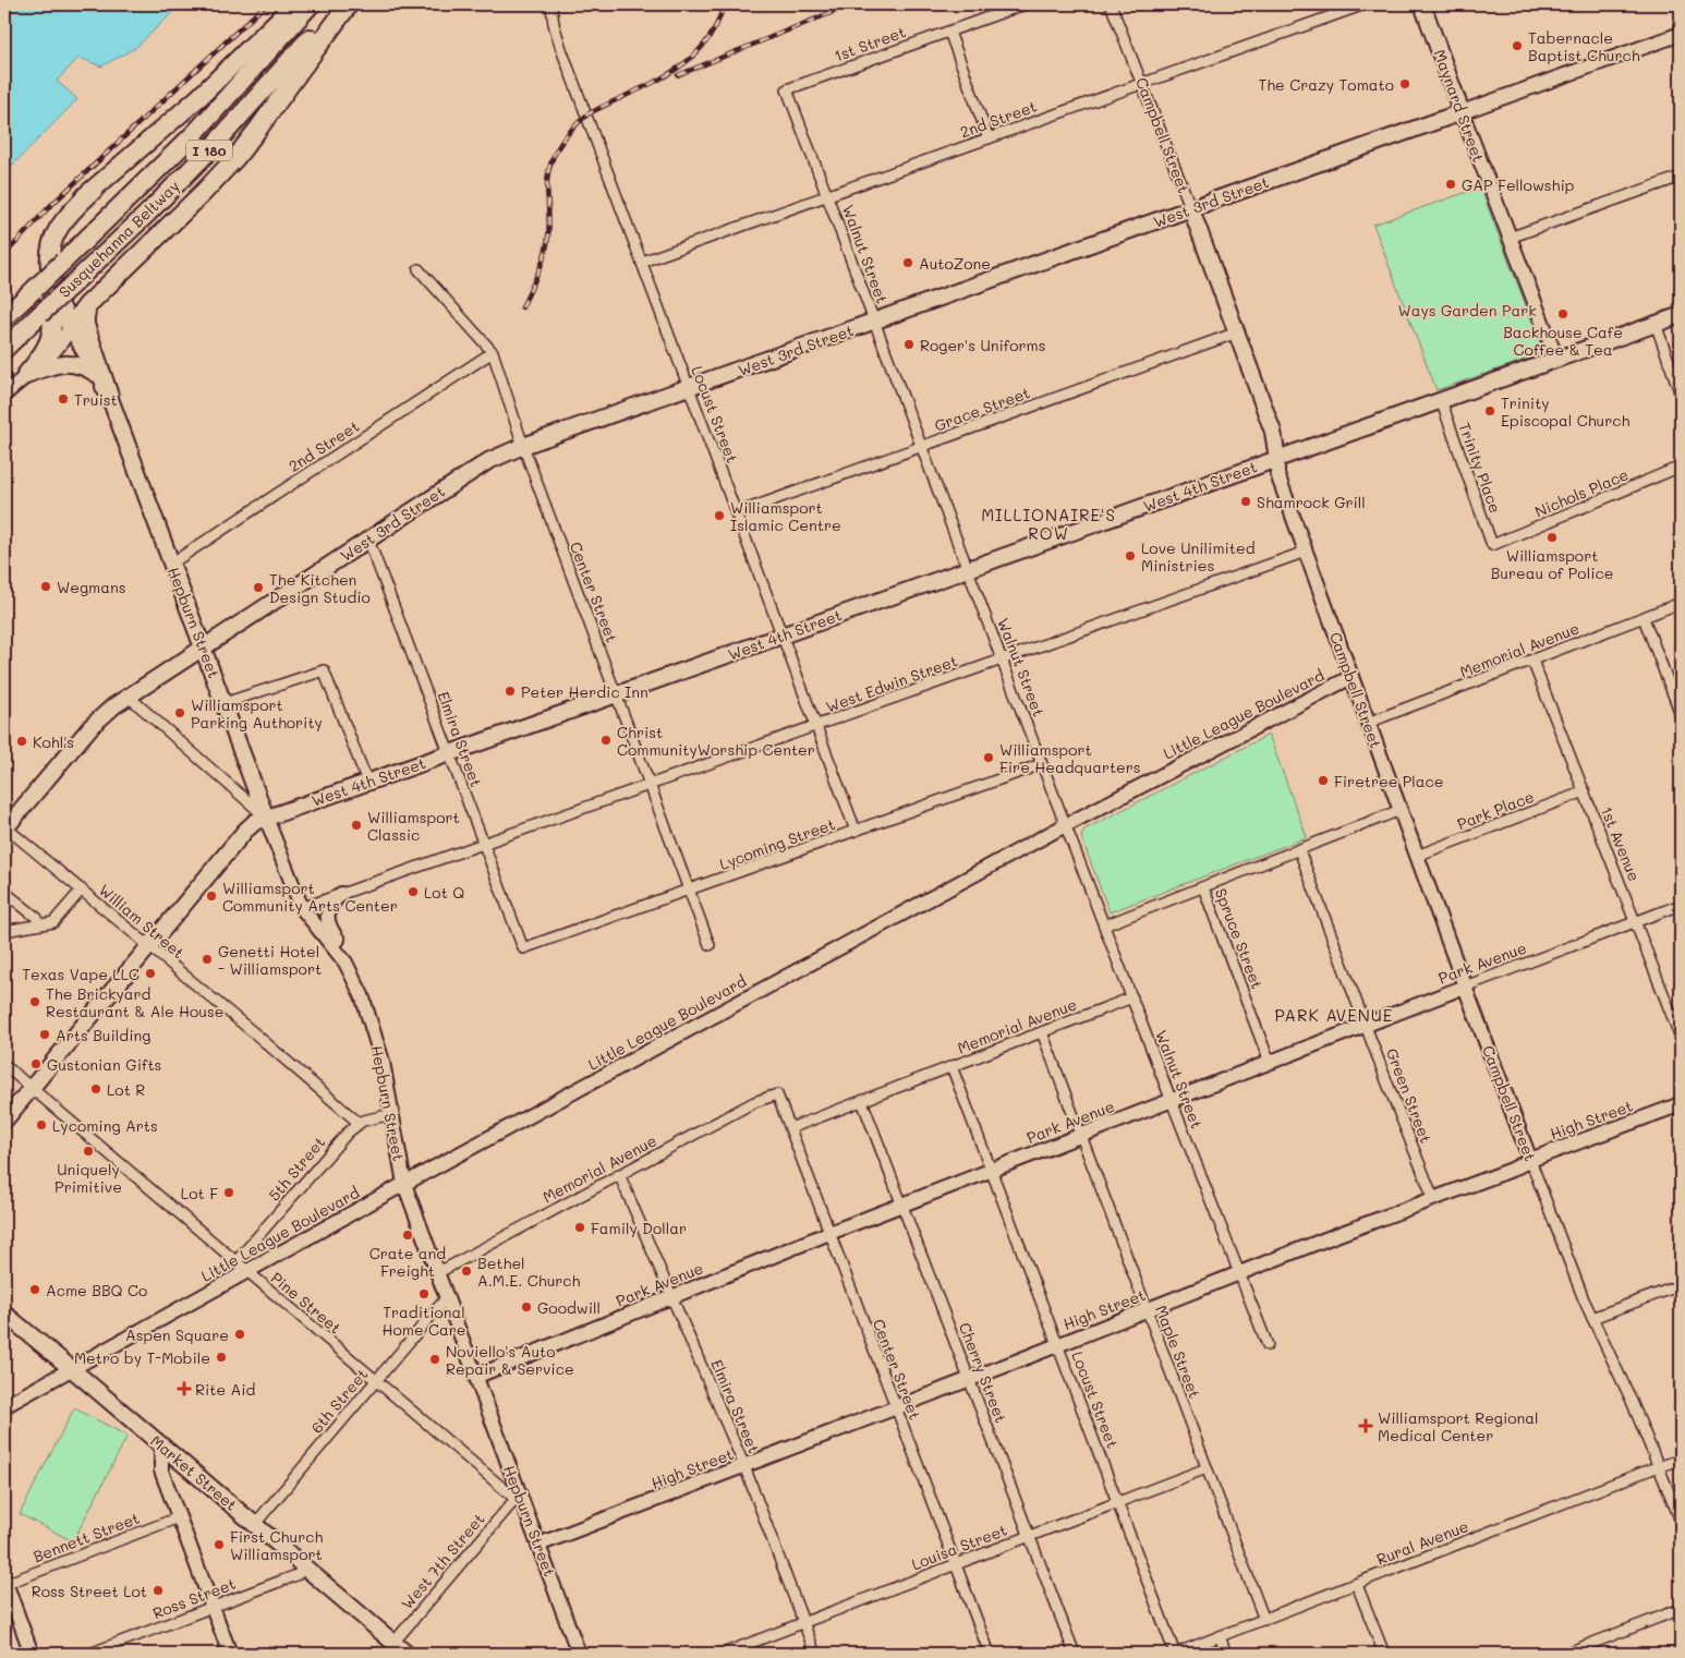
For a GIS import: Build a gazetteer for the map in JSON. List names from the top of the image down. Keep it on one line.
{"streets":{"highway":["I 180","Susquehanna Beltway"],"main road":["Maynard Street","Campbell Street","West 3rd Street","West 4th Street","Hepburn Street","Market Street"],"street":["1st Street","2nd Street","Walnut Street","Grace Street","Locust Street","Trinity Place","Nichols Place","Center Street","Memorial Avenue","West Edwin Street","Little League Boulevard","Elmira Street","Park Place","Lycoming Street","1st Avenue","William Street","Spruce Street","Park Avenue","Green Street","High Street","5th Street","Pine Street","Maple Street","Cherry Street","6th Street","Bennett Street","Rural Avenue","Louisa Street","West 7th Street","Ross Street"]},"crossings":[["1st Street","Walnut Street"],["Maynard Street","West 3rd Street"],["Maynard Street","West 4th Street"],["2nd Street","Campbell Street"],["2nd Street","Walnut Street"],["2nd Street","Locust Street"],["2nd Street","Center Street"],["2nd Street","Hepburn Street"],["Campbell Street","West 3rd Street"],["Campbell Street","Grace Street"],["Campbell Street","West 4th Street"],["Campbell Street","Memorial Avenue"],["Campbell Street","West Edwin Street"],["Campbell Street","Little League Boulevard"],["Campbell Street","Park Place"],["Campbell Street","Park Avenue"],["Campbell Street","High Street"],["Campbell Street","Rural Avenue"],["West 3rd Street","Walnut Street"],["West 3rd Street","Locust Street"],["West 3rd Street","Center Street"],["West 3rd Street","Hepburn Street"],["West 3rd Street","Elmira Street"],["West 3rd Street","William Street"],["Walnut Street","Grace Street"],["Walnut Street","West 4th Street"],["Walnut Street","Memorial Avenue"],["Walnut Street","West Edwin Street"],["Walnut Street","Little League Boulevard"],["Walnut Street","Lycoming Street"],["Walnut Street","Park Avenue"],["Walnut Street","High Street"],["Grace Street","Locust Street"],["Locust Street","West 4th Street"],["Locust Street","Memorial Avenue"],["Locust Street","West Edwin Street"],["Locust Street","Lycoming Street"],["Locust Street","Park Avenue"],["Locust Street","High Street"],["Locust Street","Rural Avenue"],["Locust Street","Louisa Street"],["Trinity Place","West 4th Street"],["Trinity Place","Nichols Place"],["West 4th Street","Center Street"],["West 4th Street","Hepburn Street"],["West 4th Street","Elmira Street"],["West 4th Street","William Street"],["West 4th Street","Pine Street"],["Center Street","Memorial Avenue"],["Center Street","West Edwin Street"],["Center Street","Lycoming Street"],["Center Street","Park Avenue"],["Center Street","High Street"],["Center Street","Louisa Street"],["Hepburn Street","Memorial Avenue"],["Hepburn Street","West Edwin Street"],["Hepburn Street","Little League Boulevard"],["Hepburn Street","Park Avenue"],["Hepburn Street","High Street"],["Hepburn Street","5th Street"],["Hepburn Street","Pine Street"],["Hepburn Street","6th Street"],["Hepburn Street","West 7th Street"],["Memorial Avenue","Elmira Street"],["Memorial Avenue","1st Avenue"],["Memorial Avenue","Maple Street"],["Memorial Avenue","Cherry Street"],["West Edwin Street","Elmira Street"],["Little League Boulevard","Pine Street"],["Little League Boulevard","Market Street"],["Elmira Street","Lycoming Street"],["Elmira Street","Park Avenue"],["Elmira Street","High Street"],["Elmira Street","Louisa Street"],["Park Place","1st Avenue"],["1st Avenue","Park Avenue"],["William Street","5th Street"],["Spruce Street","Park Avenue"],["Park Avenue","Green Street"],["Park Avenue","Maple Street"],["Park Avenue","Cherry Street"],["Green Street","High Street"],["High Street","Maple Street"],["High Street","Cherry Street"],["5th Street","Pine Street"],["Pine Street","6th Street"],["Pine Street","West 7th Street"],["Maple Street","Rural Avenue"],["Maple Street","Louisa Street"],["Cherry Street","Louisa Street"],["6th Street","Market Street"],["Market Street","West 7th Street"],["Market Street","Ross Street"]],"districts":["MILLIONAIRE'S ROW","PARK AVENUE"],"parks":["Ways Garden Park"],"places":{"other":["Tabernacle Baptist Church","The Crazy Tomato","GAP Fellowship","AutoZone","Backhouse Cafe Coffee & Tea","Roger's Uniforms","Truist","Trinity Episcopal Church","Shamrock Grill","Williamsport Islamic Centre","Williamsport Bureau of Police","Love Unilimited Ministries","Wegmans","The Kitchen Design Studio","Peter Herdic Inn","Williamsport Parking Authority","Christ CommunityWorship Center","Kohl's","Williamsport Fire Headquarters","Firetree Place","Williamsport Classic","Lot Q","Williamsport Community Arts Center","Genetti Hotel - Williamsport","Texas Vape LLC","The Brickyard Restaurant & Ale House","Arts Building","Gustonian Gifts","Lot R","Lycoming Arts","Uniquely Primitive","Lot F","Family Dollar","Crate and Freight","Bethel A.M.E. Church","Acme BBQ Co","Traditional Home Care","Goodwill","Aspen Square","Metro by T-Mobile","Noviello's Auto Repair & Service","First Church Williamsport","Ross Street Lot"],"health":["Rite Aid","Williamsport Regional Medical Center"]}}
